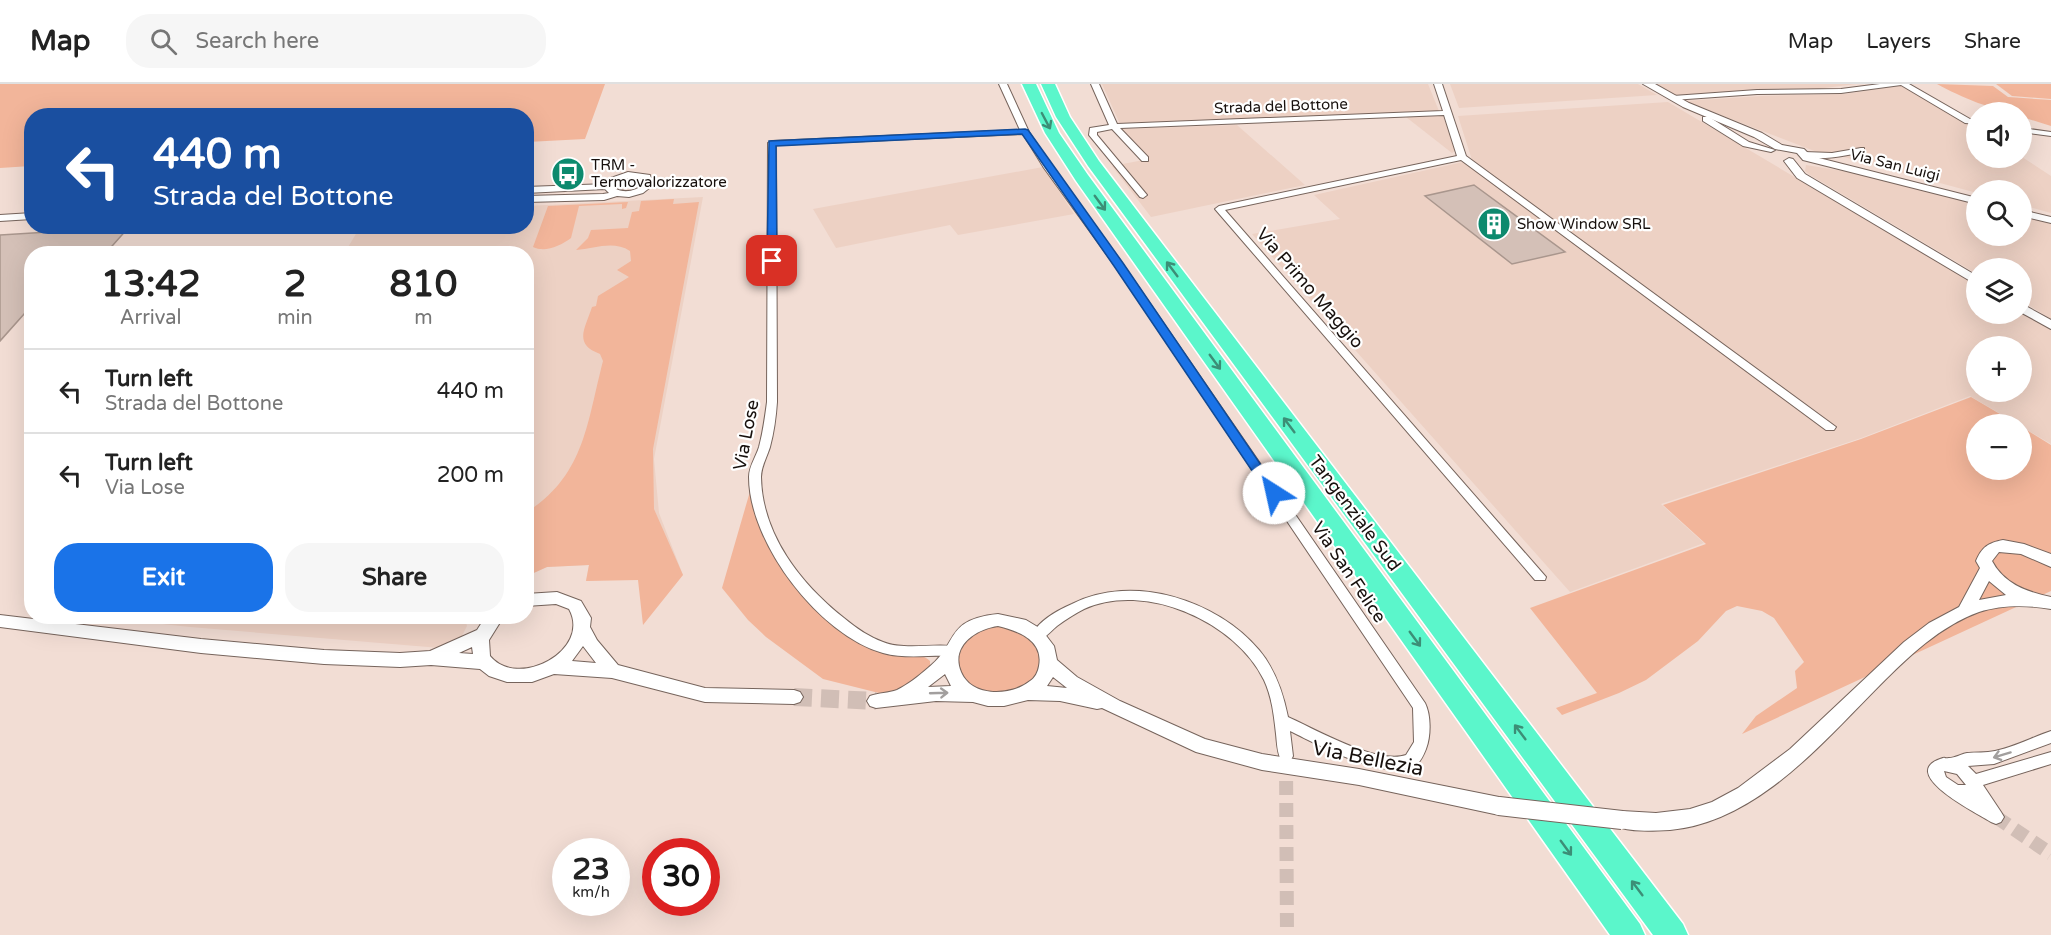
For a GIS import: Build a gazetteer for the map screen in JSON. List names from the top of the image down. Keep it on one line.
{"streets":{"highway":["Tangenziale Sud"],"street":["Strada del Bottone","Via San Luigi","Via Primo Maggio","Via Lose","Via San Felice","Via Bellezia"]},"crossings":[["Via Lose","Via San Felice"],["Via Lose","Via Bellezia"]],"places":{"bus stop":["TRM - Termovalorizzatore"],"building":["Show Window SRL"]},"page":{"header":"Map","search":"Search here","nav":["Map","Layers","Share"],"map_buttons":["+","−"],"turn":["440 m","Strada del Bottone"],"eta":["13:42","Arrival","2","min","810","m"],"list":[{"name":"Turn left","note":"Strada del Bottone","value":"440 m"},{"name":"Turn left","note":"Via Lose","value":"200 m"}],"buttons":["Exit","Share"],"speed":"23 km/h","limit":"30"}}
